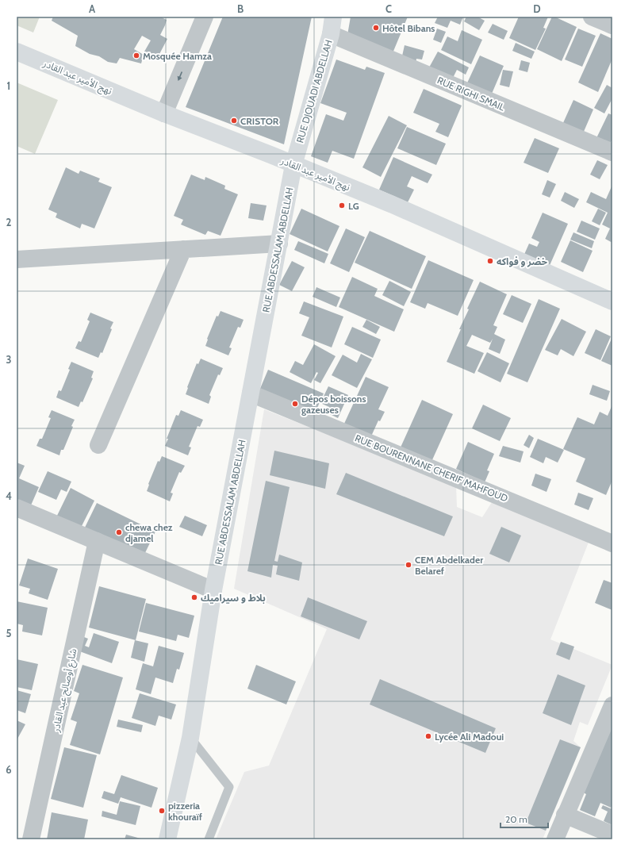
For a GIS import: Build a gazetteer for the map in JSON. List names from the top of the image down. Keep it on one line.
{"streets":{"main road":["نهج الأمير عبد القادر","RUE DJOUADI ABDELLAH","RUE ABDESSALAM ABDELLAH"],"street":["RUE RIGHI SMAIL","RUE BOURENNANE CHERIF MAHFOUD","شارع أوصالح عبد القادر"]},"crossings":[["نهج الأمير عبد القادر","RUE DJOUADI ABDELLAH"],["نهج الأمير عبد القادر","RUE ABDESSALAM ABDELLAH"],["RUE DJOUADI ABDELLAH","RUE RIGHI SMAIL"],["RUE DJOUADI ABDELLAH","RUE ABDESSALAM ABDELLAH"],["RUE ABDESSALAM ABDELLAH","RUE BOURENNANE CHERIF MAHFOUD"]],"places":["Hôtel Bibans","Mosquée Hamza","CRISTOR","LG","خضر و فواكه","Dépos boissons gazeuses","chewa chez djamel","CEM Abdelkader Belaref","بلاط و سيراميك","Lycée Ali Madoui","pizzeria khouraïf"],"scale_bar":"20 m","grid":{"columns":["A","B","C","D"],"rows":["1","2","3","4","5","6"]}}
